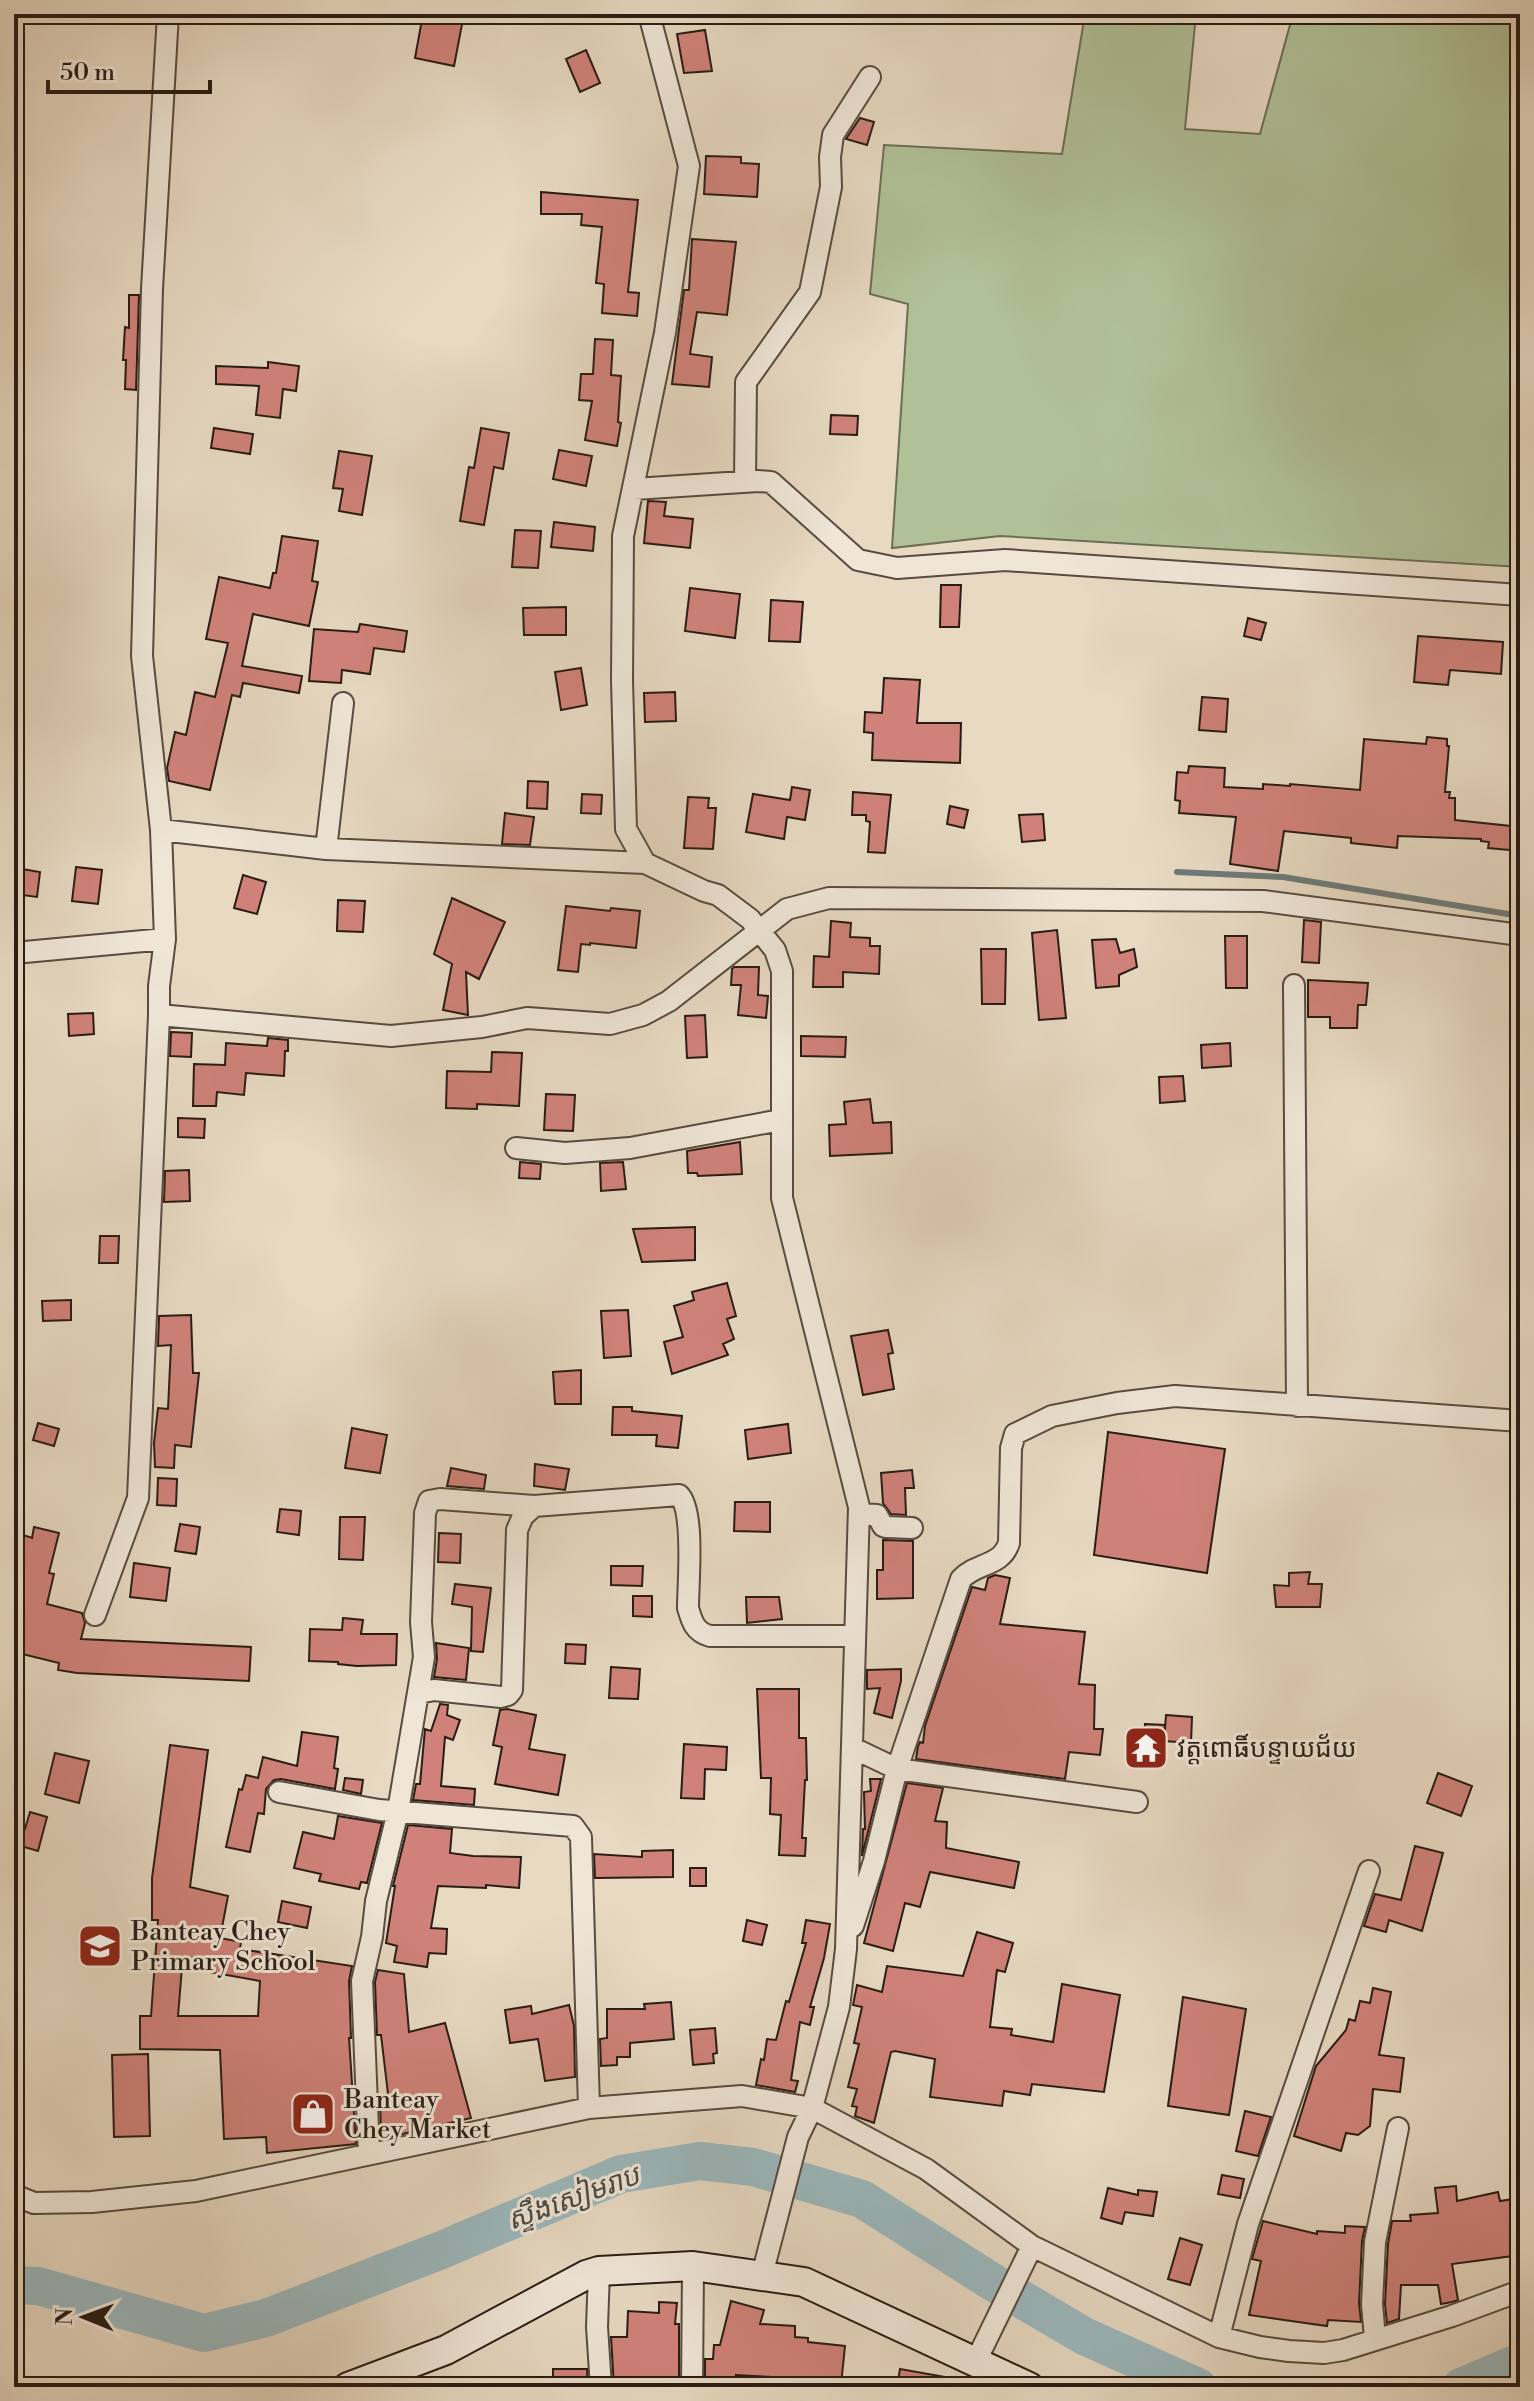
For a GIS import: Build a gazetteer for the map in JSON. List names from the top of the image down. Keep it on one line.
{"water":["ស្ទឹងសៀមរាប"],"places":{"temple":["វត្តពោធិ៍បន្ទាយជ័យ"],"school or university":["Banteay Chey Primary School"],"shop":["Banteay Chey Market"]},"scale_bar":"50 m","north":"left"}
